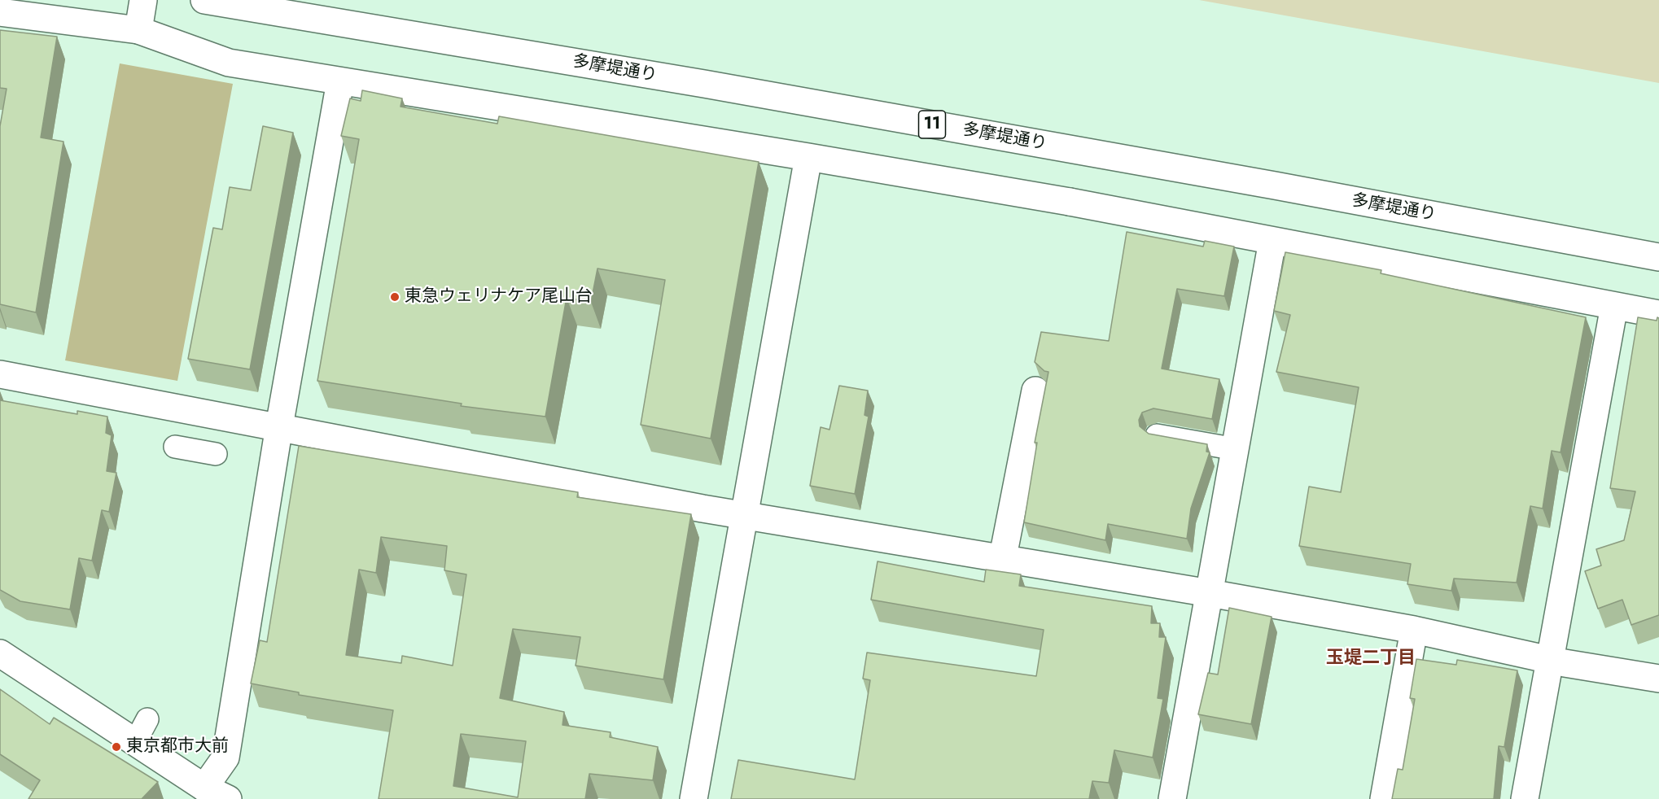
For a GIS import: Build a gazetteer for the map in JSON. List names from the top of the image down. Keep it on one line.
{"streets":{"street":["多摩堤通り","11"]},"districts":["玉堤二丁目"],"places":["東急ウェリナケア尾山台","東京都市大前"]}
